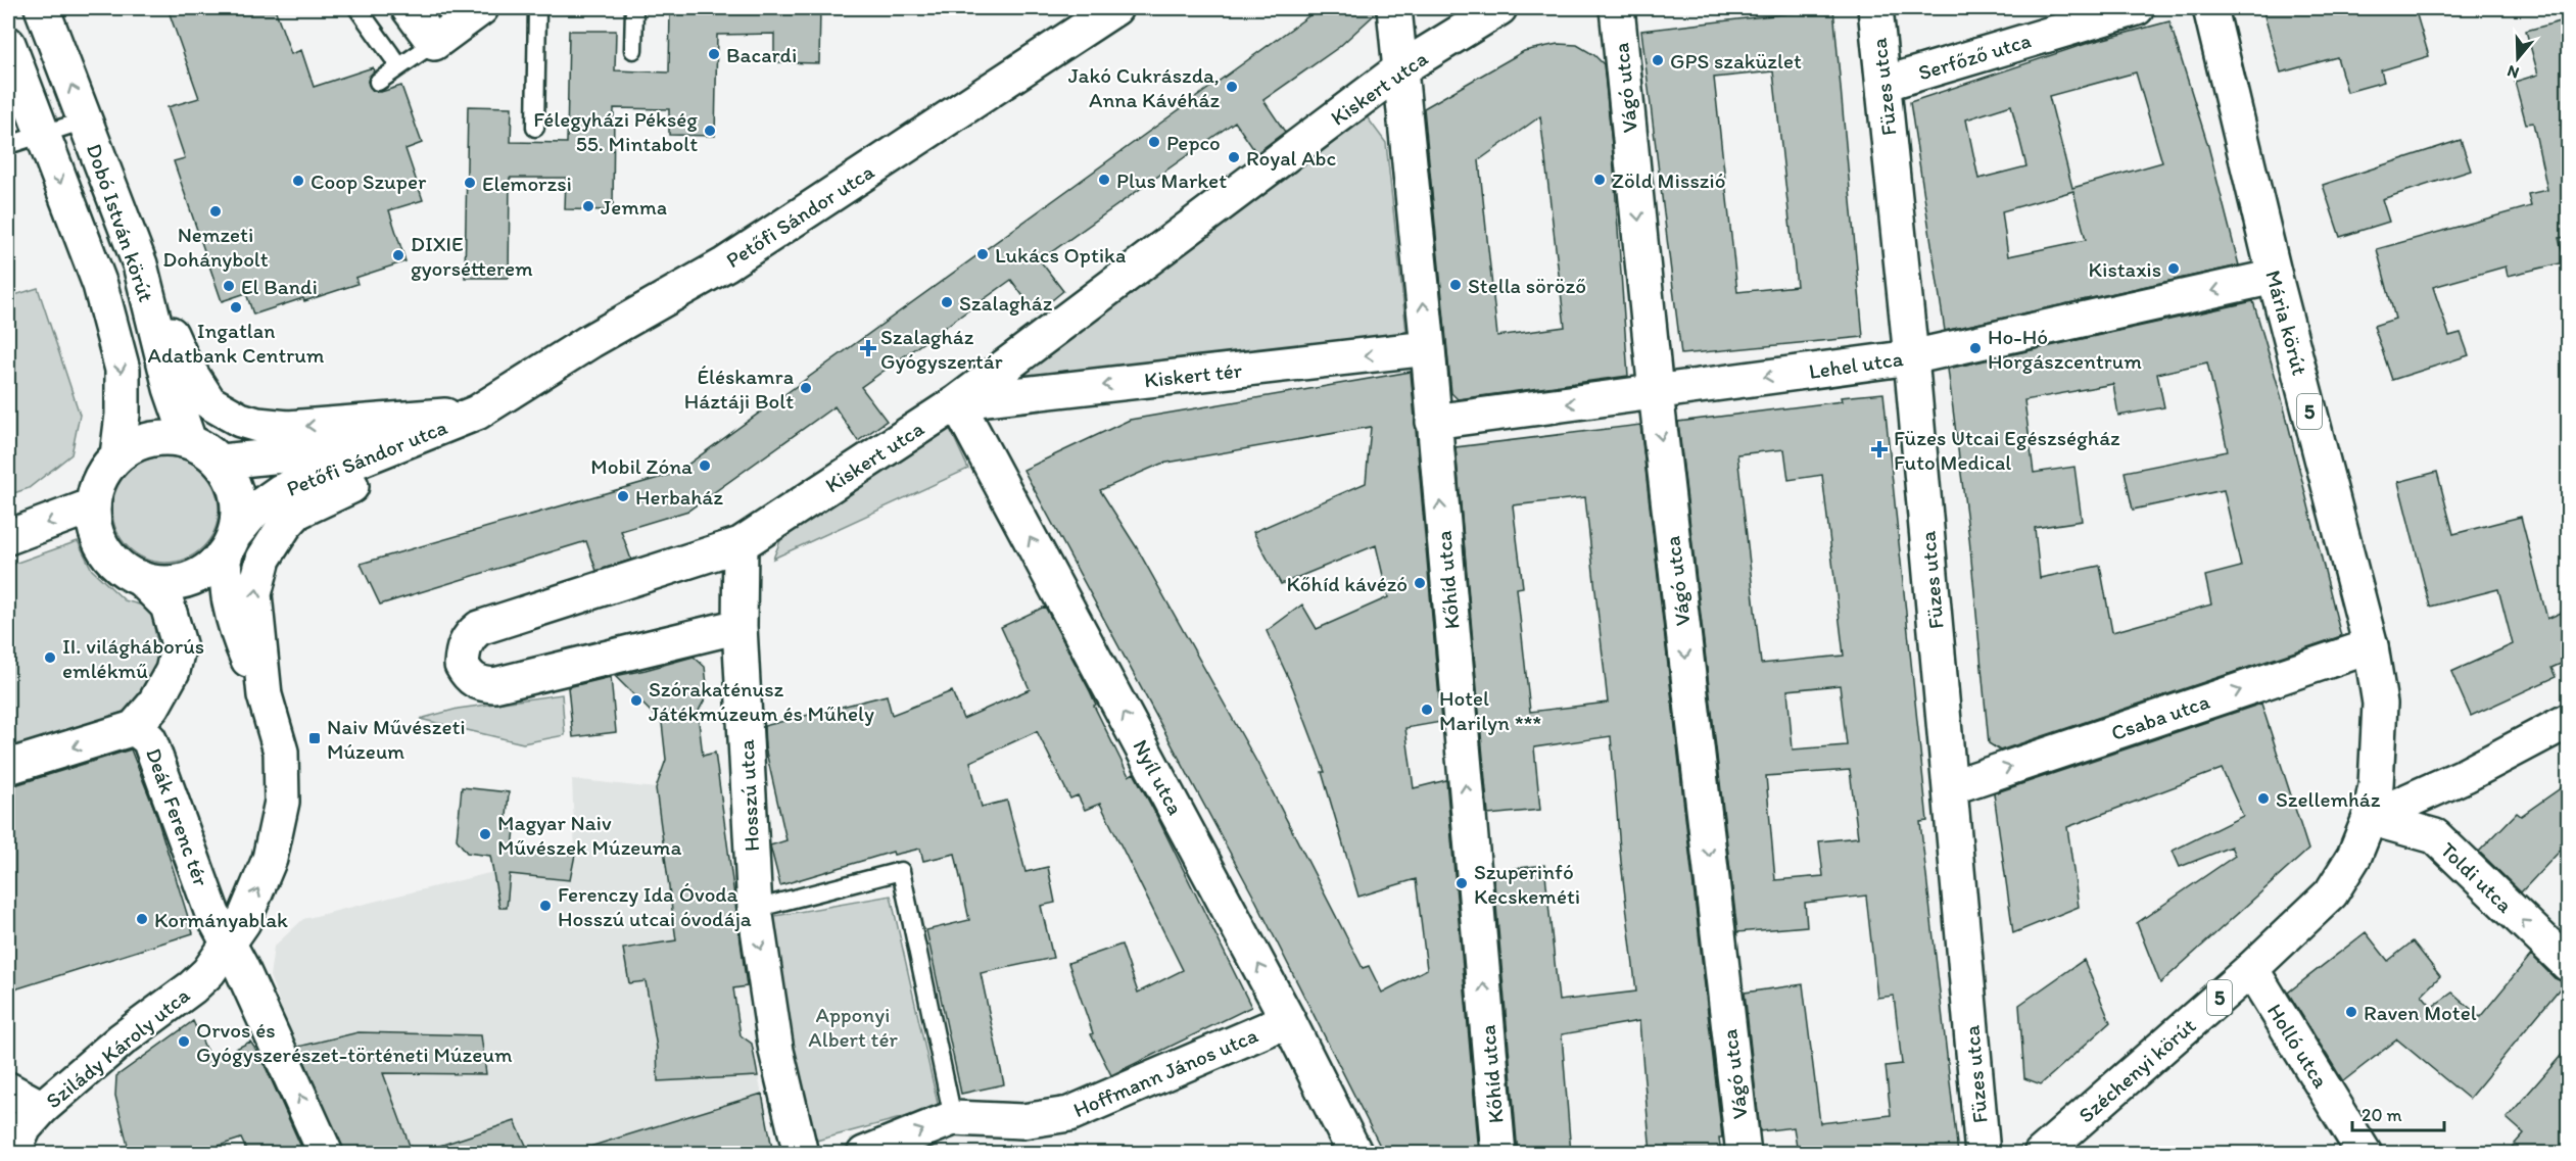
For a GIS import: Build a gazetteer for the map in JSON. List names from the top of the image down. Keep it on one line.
{"streets":{"street":["Serfőző utca","Füzes utca","Kiskert utca","Vágó utca","Petőfi Sándor utca","Dobó István körút","Mária körút","Lehel utca","Kiskert tér","5","Kőhíd utca","Csaba utca","Nyíl utca","Hosszú utca","Deák Ferenc tér","Toldi utca","Holló utca","Szilády Károly utca","Széchenyi körút","Hoffmann János utca"]},"crossings":[["Serfőző utca","Füzes utca"],["Füzes utca","Lehel utca"],["Füzes utca","Csaba utca"],["Kiskert utca","Kiskert tér"],["Kiskert utca","Kőhíd utca"],["Kiskert utca","Nyíl utca"],["Kiskert utca","Hosszú utca"],["Vágó utca","Lehel utca"],["Petőfi Sándor utca","Dobó István körút"],["Petőfi Sándor utca","Deák Ferenc tér"],["Dobó István körút","Deák Ferenc tér"],["Mária körút","Lehel utca"],["Mária körút","Csaba utca"],["Mária körút","Toldi utca"],["Mária körút","Széchenyi körút"],["Lehel utca","Kőhíd utca"],["Kiskert tér","Kőhíd utca"],["Kiskert tér","Nyíl utca"],["Nyíl utca","Hoffmann János utca"],["Deák Ferenc tér","Szilády Károly utca"],["Toldi utca","Széchenyi körút"],["Holló utca","Széchenyi körút"]],"one_way":["Vágó utca","Lehel utca","Kiskert tér","Kőhíd utca","Csaba utca","Nyíl utca","Hosszú utca","Toldi utca","Szilády Károly utca"],"parks":["Apponyi Albert tér"],"places":{"other":["Bacardi","GPS szaküzlet","Jakó Cukrászda, Anna Kávéház","Félegyházi Pékség 55. Mintabolt","Pepco","Royal Abc","Plus Market","Zöld Misszió","Coop Szuper","Elemorzsi","Jemma","Nemzeti Dohánybolt","Lukács Optika","DIXIE gyorsétterem","Kistaxis","Stella söröző","El Bandi","Szalagház","Ingatlan Adatbank Centrum","Ho-Hó Horgászcentrum","Éléskamra Háztáji Bolt","Mobil Zóna","Herbaház","Kőhíd kávézó","II. világháborús emlékmű","Szórakaténusz Játékmúzeum és Műhely","Hotel Marilyn ***","Szellemház","Magyar Naiv Művészek Múzeuma","Szuperinfó Kecskeméti","Ferenczy Ida Óvoda Hosszú utcai óvodája","Kormányablak","Raven Motel","Orvos és Gyógyszerészet-történeti Múzeum"],"health":["Szalagház Gyógyszertár","Füzes Utcai Egészségház Futo Medical"],"transit":["Naiv Művészeti Múzeum"]},"scale_bar":"20 m","north":"bottom"}
